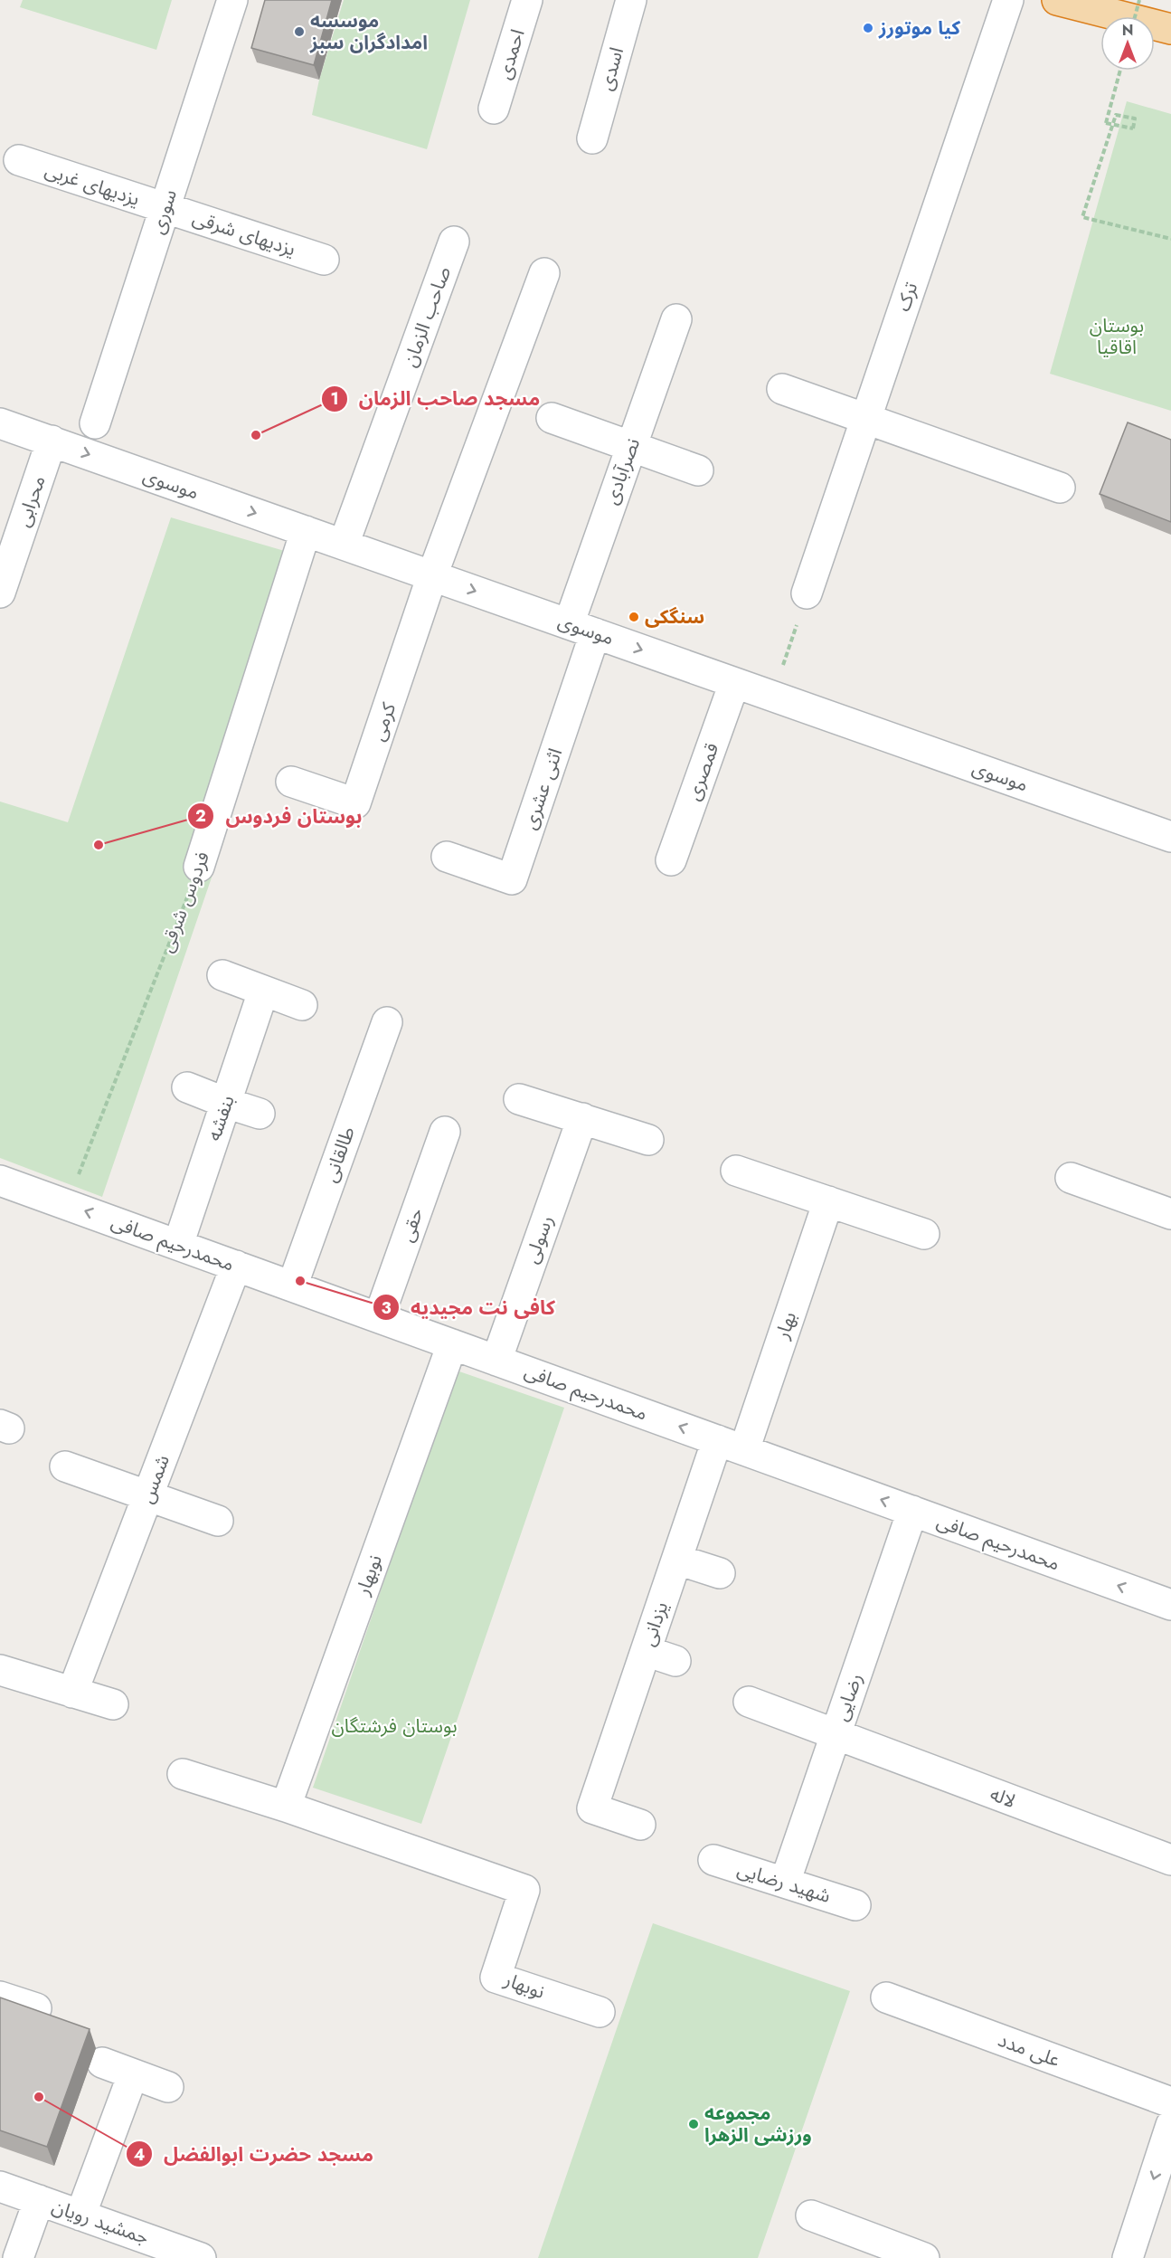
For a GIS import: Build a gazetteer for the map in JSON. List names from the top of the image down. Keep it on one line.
{"streets":{"street":["احمدی","اسدی","یزدیهای غربی","سوری","یزدیهای شرقی","ترک","صاحب الزمان","نصرآبادی","موسوی","محرابی","کرمی","قمصری","اثنی عشری","فردوس شرقی","بنفشه","طالقانی","حقی","رسولی","محمدرحیم صافی","بهار","شمس","نوبهار","یزدانی","رضایی","لاله","شهید رضایی","علی مدد","جمشید رویان"]},"crossings":[["یزدیهای غربی","سوری"],["یزدیهای غربی","یزدیهای شرقی"],["سوری","یزدیهای شرقی"],["صاحب الزمان","موسوی"],["نصرآبادی","موسوی"],["نصرآبادی","اثنی عشری"],["موسوی","محرابی"],["موسوی","کرمی"],["موسوی","قمصری"],["موسوی","اثنی عشری"],["موسوی","فردوس شرقی"],["فردوس شرقی","محمدرحیم صافی"],["بنفشه","محمدرحیم صافی"],["طالقانی","محمدرحیم صافی"],["حقی","محمدرحیم صافی"],["رسولی","محمدرحیم صافی"],["محمدرحیم صافی","بهار"],["محمدرحیم صافی","شمس"],["محمدرحیم صافی","نوبهار"],["محمدرحیم صافی","یزدانی"],["محمدرحیم صافی","رضایی"],["بهار","یزدانی"],["رضایی","لاله"],["رضایی","شهید رضایی"]],"one_way":["موسوی"],"parks":["بوستان اقاقیا","بوستان فرشتگان"],"places":["کیا موتورز","موسسه امدادگران سبز","مسجد صاحب الزمان","سنگکی","بوستان فردوس","کافی نت مجیدیه","مسجد حضرت ابوالفضل","مجموعه ورزشی الزهرا"],"north":"top"}
